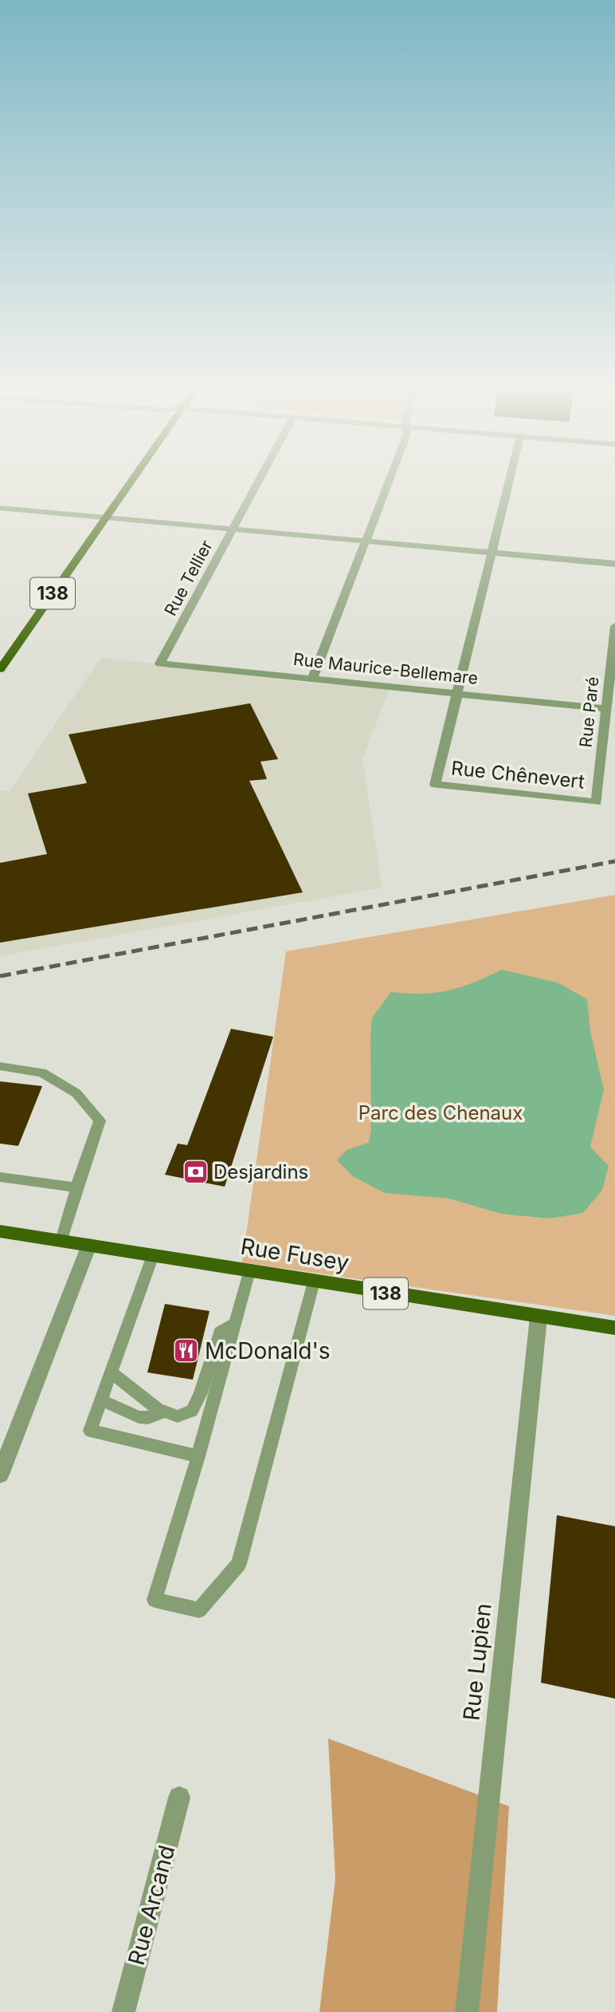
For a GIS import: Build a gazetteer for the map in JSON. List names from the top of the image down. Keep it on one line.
{"streets":{"main road":["138","Rue Fusey"],"street":["Rue Tellier","Rue Maurice-Bellemare","Rue Paré","Rue Chênevert","Rue Lupien","Rue Arcand"]},"crossings":[["Rue Tellier","Rue Maurice-Bellemare"],["Rue Maurice-Bellemare","Rue Paré"],["Rue Maurice-Bellemare","Rue Chênevert"],["Rue Paré","Rue Chênevert"],["Rue Fusey","Rue Lupien"]],"parks":["Parc des Chenaux"],"places":{"bank":["Desjardins"],"restaurant":["McDonald's"]}}
